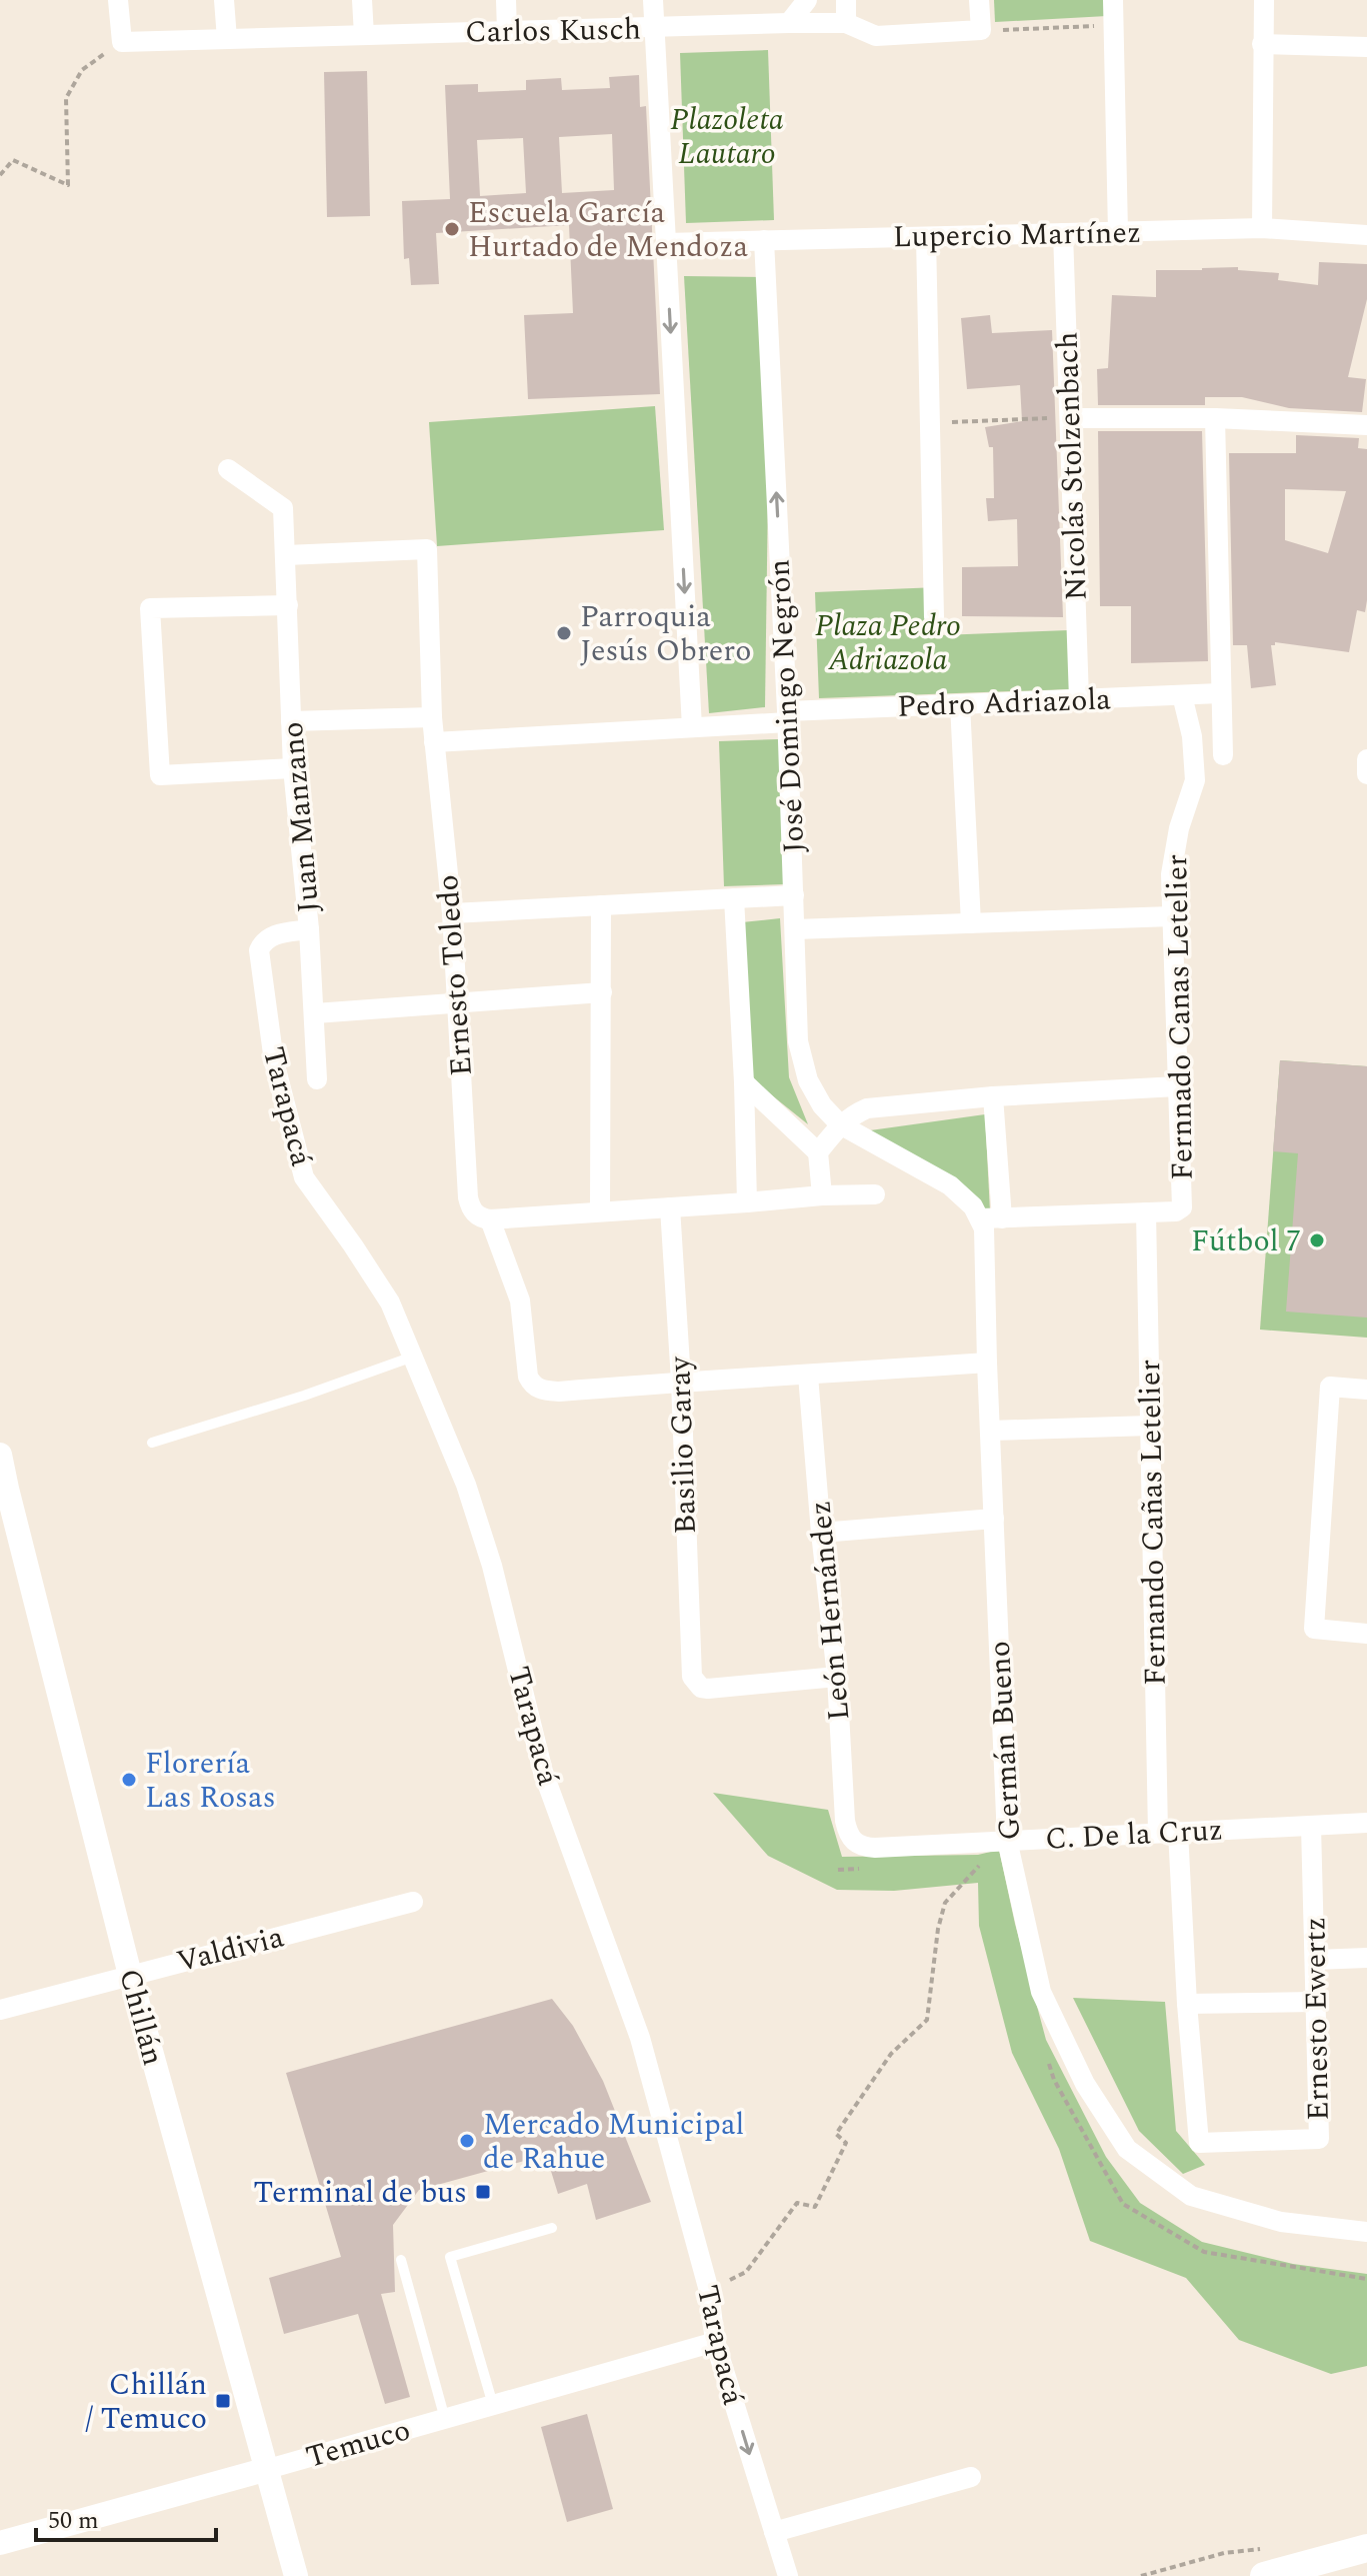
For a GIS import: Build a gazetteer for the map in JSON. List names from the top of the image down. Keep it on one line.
{"streets":{"street":["Carlos Kusch","Lupercio Martínez","Nicolás Stolzenbach","Pedro Adriazola","José Domingo Negrón","Juan Manzano","Ernesto Toledo","Fernnado Canas Letelier","Tarapacá","Basilio Garay","Fernando Cañas Letelier","León Hernández","Germán Bueno","C. De la Cruz","Valdivia","Chillán","Ernesto Ewertz","Temuco"]},"crossings":[["Lupercio Martínez","Nicolás Stolzenbach"],["Lupercio Martínez","José Domingo Negrón"],["Nicolás Stolzenbach","Pedro Adriazola"],["Pedro Adriazola","José Domingo Negrón"],["Pedro Adriazola","Ernesto Toledo"],["Pedro Adriazola","Fernnado Canas Letelier"],["Juan Manzano","Ernesto Toledo"],["Juan Manzano","Tarapacá"],["Ernesto Toledo","Basilio Garay"],["Fernnado Canas Letelier","Fernando Cañas Letelier"],["Tarapacá","Temuco"],["Basilio Garay","León Hernández"],["Fernando Cañas Letelier","C. De la Cruz"],["Fernando Cañas Letelier","Ernesto Ewertz"],["León Hernández","C. De la Cruz"],["Germán Bueno","C. De la Cruz"],["C. De la Cruz","Ernesto Ewertz"],["Valdivia","Chillán"],["Chillán","Temuco"]],"parks":["Plazoleta Lautaro","Plaza Pedro Adriazola"],"places":{"other":["Escuela García Hurtado de Mendoza","Parroquia Jesús Obrero","Fútbol 7","Florería Las Rosas","Mercado Municipal de Rahue"],"transit":["Terminal de bus","Chillán / Temuco"]},"scale_bar":"50 m"}
